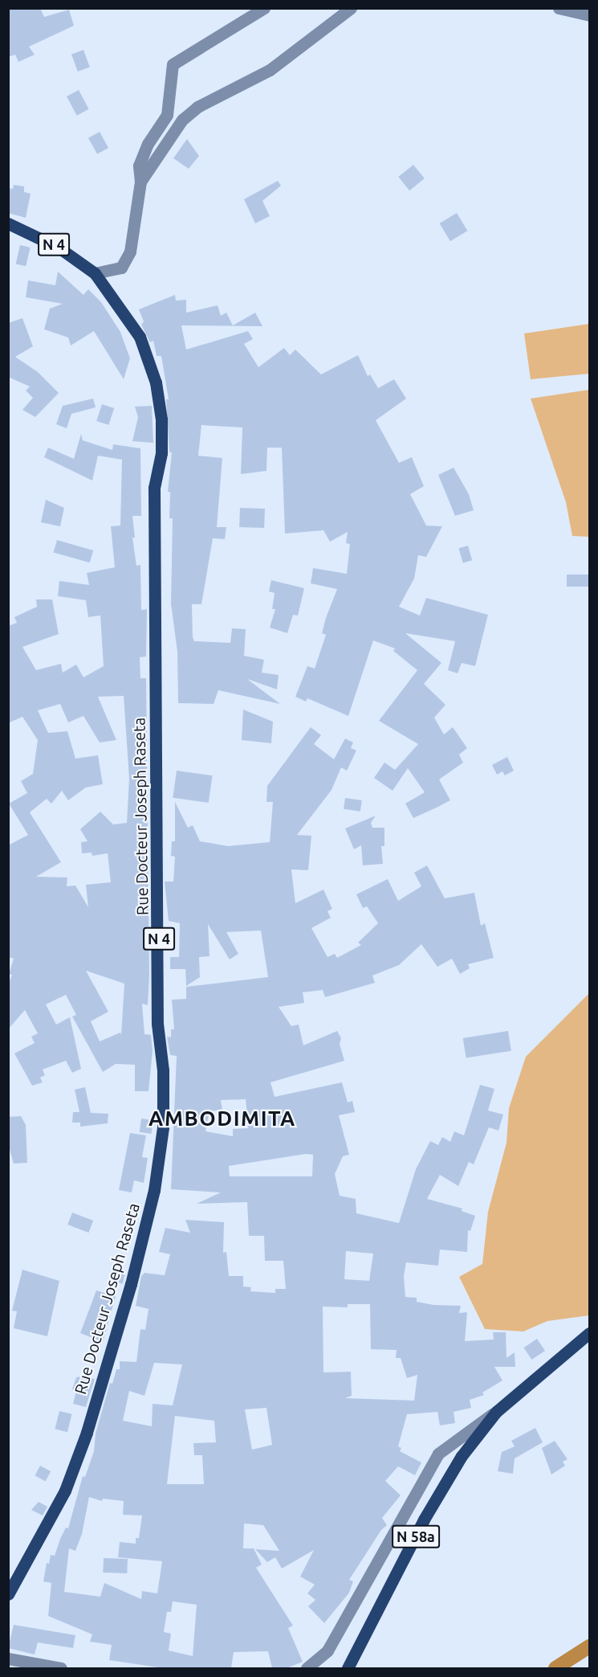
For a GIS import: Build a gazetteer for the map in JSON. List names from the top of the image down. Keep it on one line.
{"streets":{"main road":["N 4","Rue Docteur Joseph Raseta","N 58a"]},"districts":["AMBODIMITA"]}
